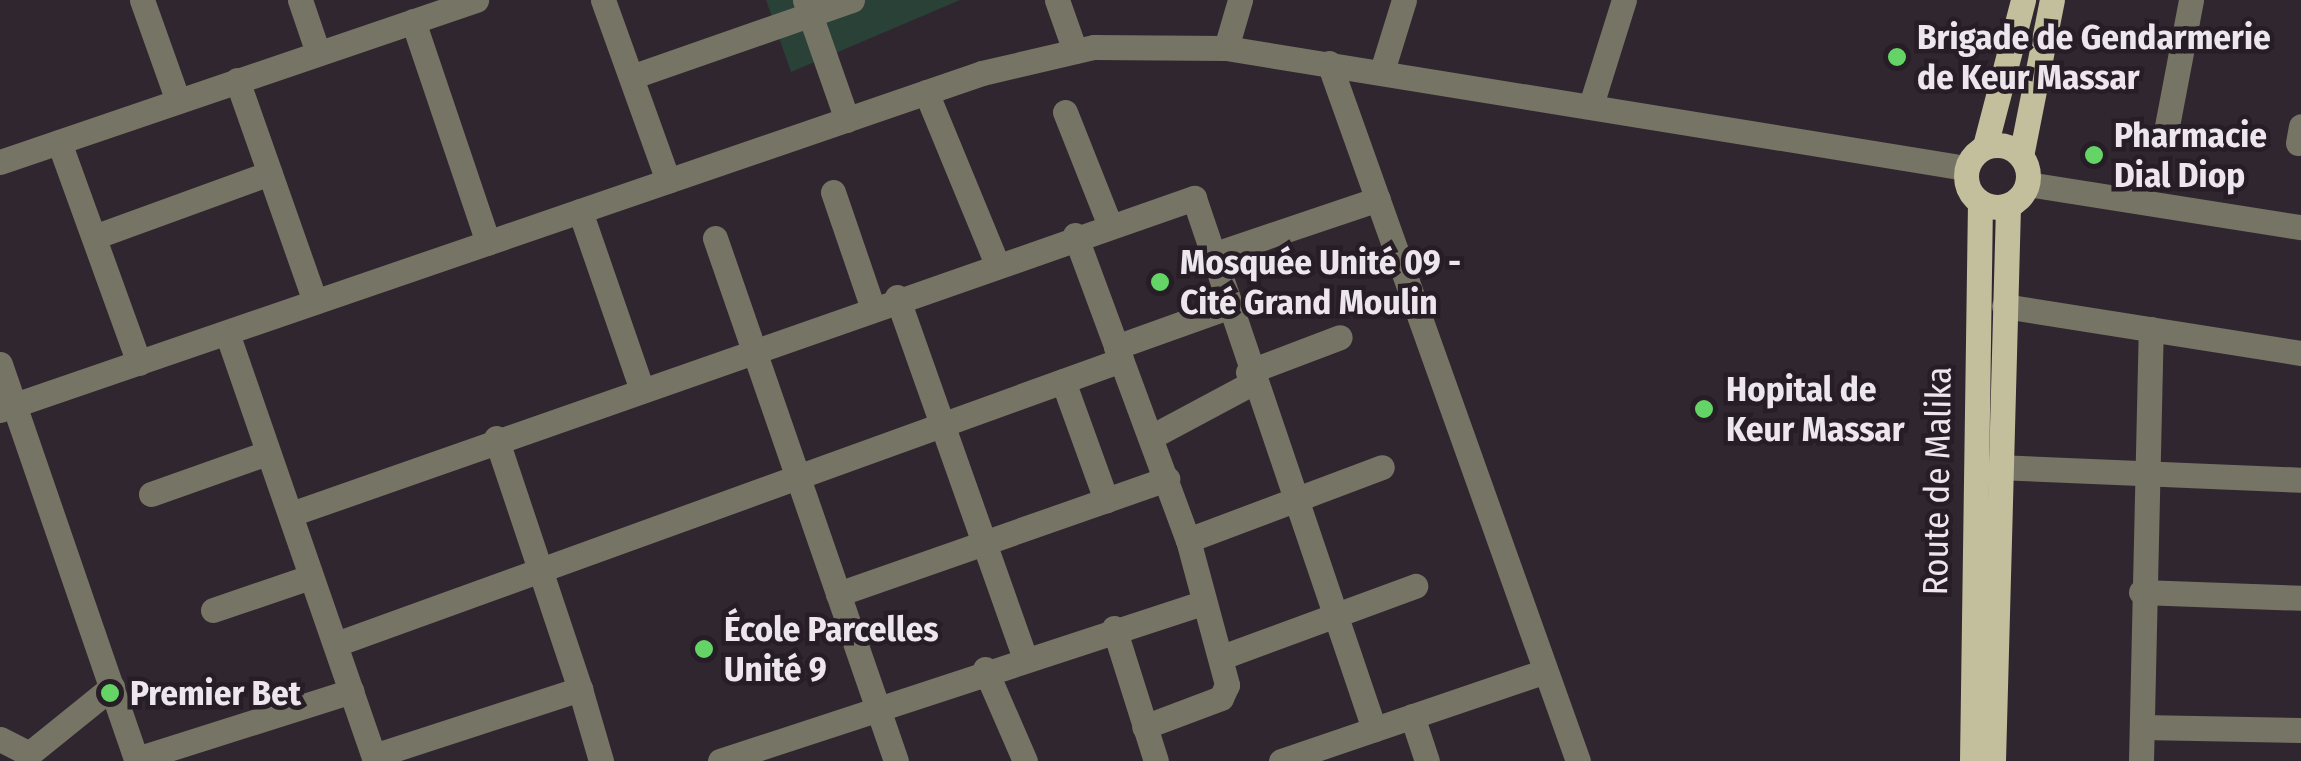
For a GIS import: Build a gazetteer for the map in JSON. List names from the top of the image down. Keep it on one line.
{"streets":{"main road":["Route de Malika"]},"places":["Brigade de Gendarmerie de Keur Massar","Pharmacie Dial Diop","Mosquée Unité 09 - Cité Grand Moulin","Hopital de Keur Massar","École Parcelles Unité 9","Premier Bet"]}
